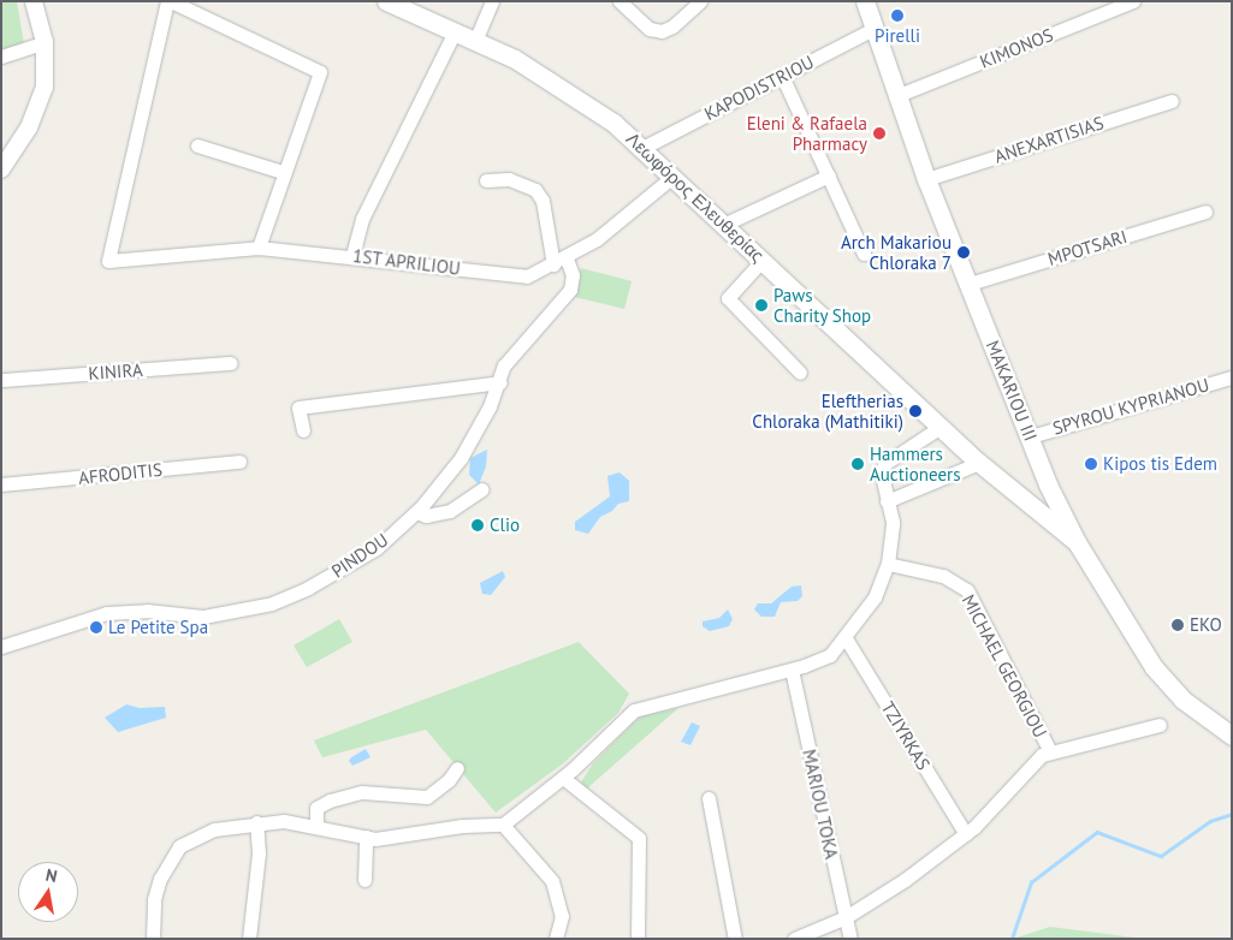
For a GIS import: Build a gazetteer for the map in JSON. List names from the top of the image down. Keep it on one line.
{"streets":{"main road":["Λεωφόρος Ελευθερίας","MAKARIOU III"],"street":["KIMONOS","KAPODISTRIOU","ANEXARTISIAS","MPOTSARI","1ST APRILIOU","KINIRA","SPYROU KYPRIANOU","AFRODITIS","PINDOU","MICHAEL GEORGIOU","TZIYRKAS","MARIOU TOKA"]},"crossings":[["KIMONOS","MAKARIOU III"],["KAPODISTRIOU","Λεωφόρος Ελευθερίας"],["KAPODISTRIOU","MAKARIOU III"],["ANEXARTISIAS","MAKARIOU III"],["Λεωφόρος Ελευθερίας","1ST APRILIOU"],["Λεωφόρος Ελευθερίας","MAKARIOU III"],["MPOTSARI","MAKARIOU III"],["1ST APRILIOU","PINDOU"],["MAKARIOU III","SPYROU KYPRIANOU"]],"places":["Pirelli","Eleni & Rafaela Pharmacy","Arch Makariou Chloraka 7","Paws Charity Shop","Eleftherias Chloraka (Mathitiki)","Hammers Auctioneers","Kipos tis Edem","Clio","EKO","Le Petite Spa"],"north":"top"}
